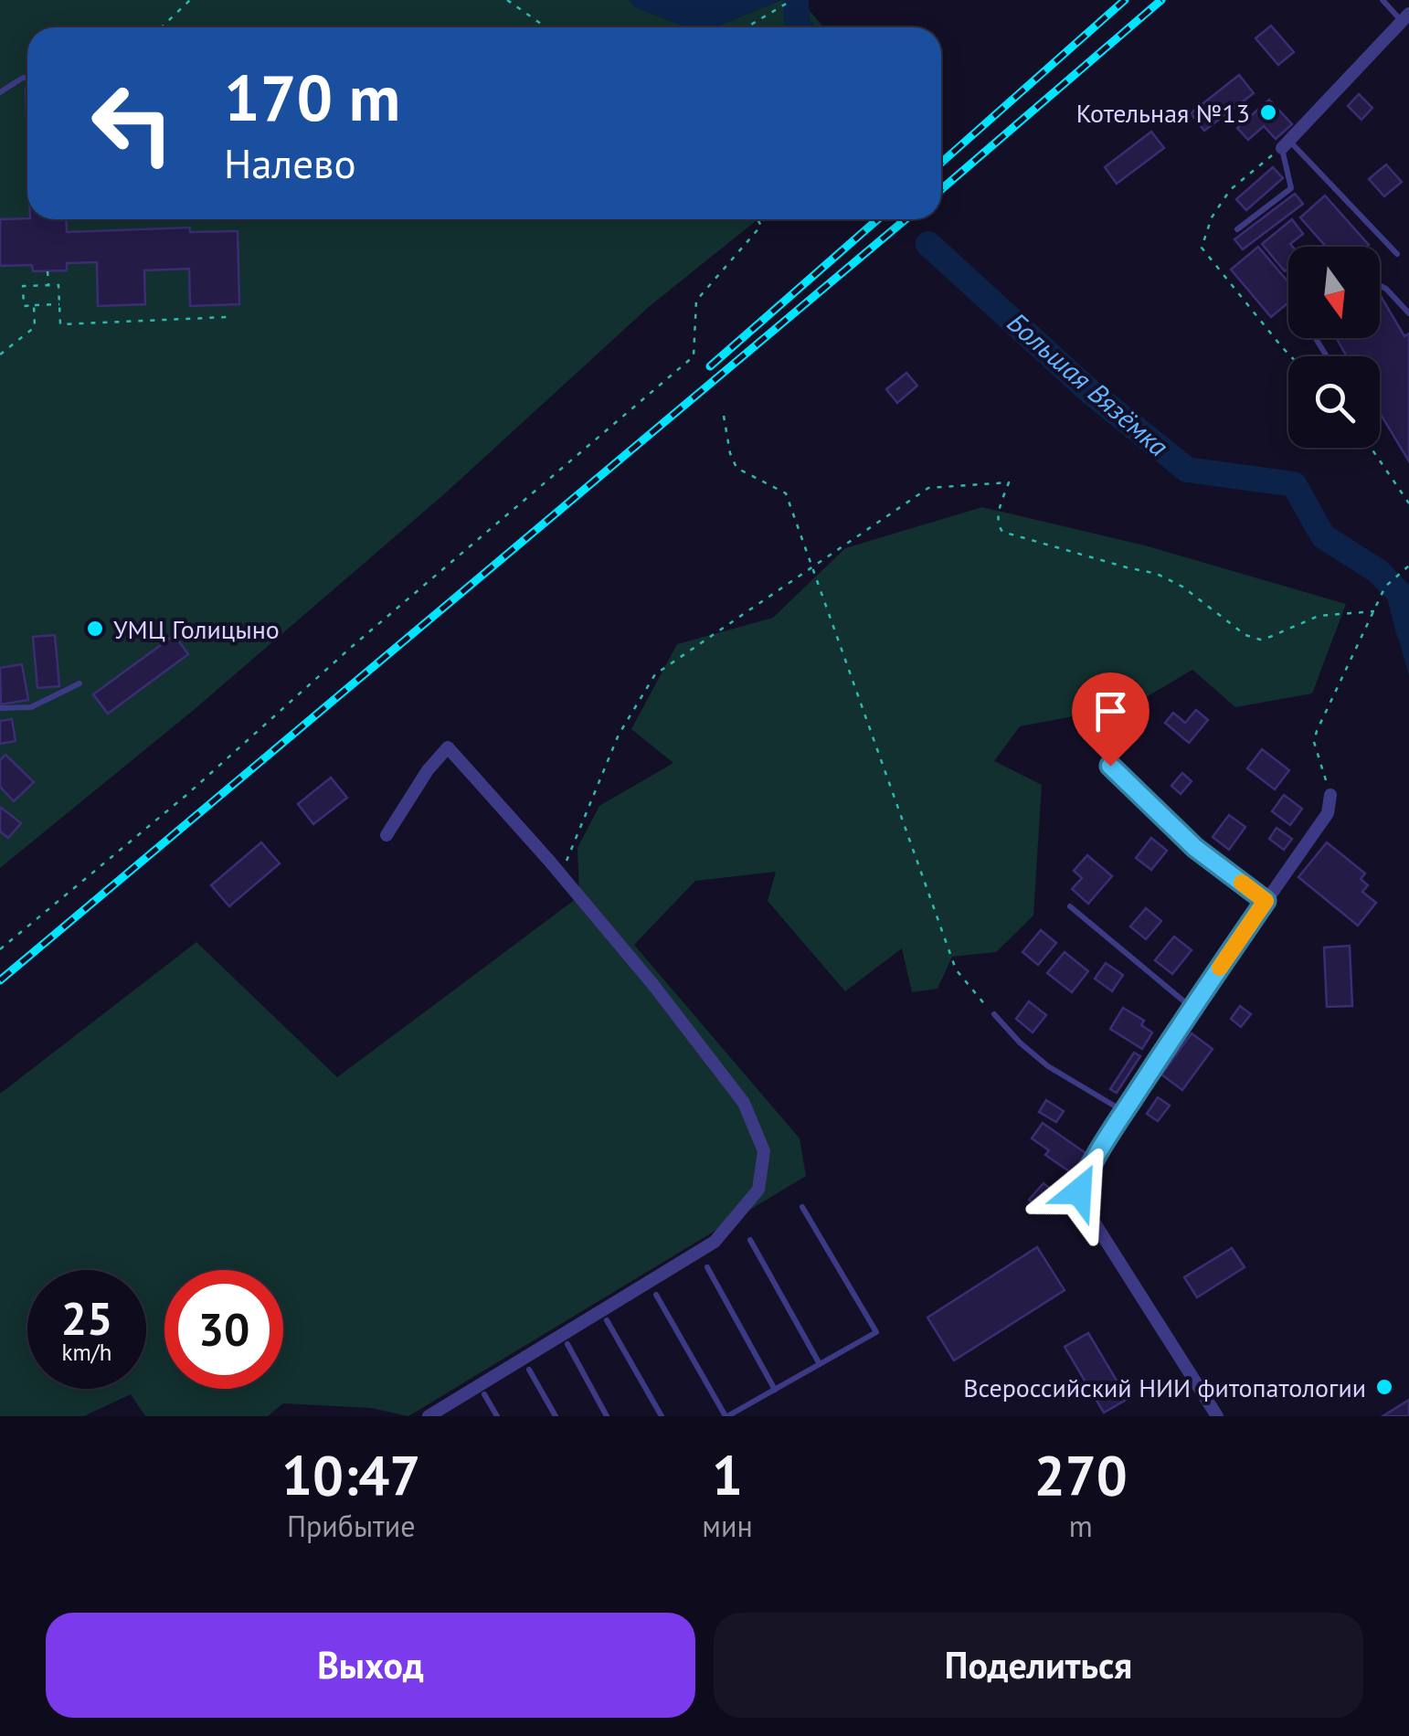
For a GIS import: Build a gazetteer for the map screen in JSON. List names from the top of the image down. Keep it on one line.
{"water":["Большая Вязёмка"],"places":["Котельная №13","УМЦ Голицыно","Всероссийский НИИ фитопатологии"],"north":"bottom","page":{"turn":["170 m","Налево"],"speed":"25 km/h","limit":"30","eta":["10:47","Прибытие","1","мин","270","m"],"buttons":["Выход","Поделиться"]}}
